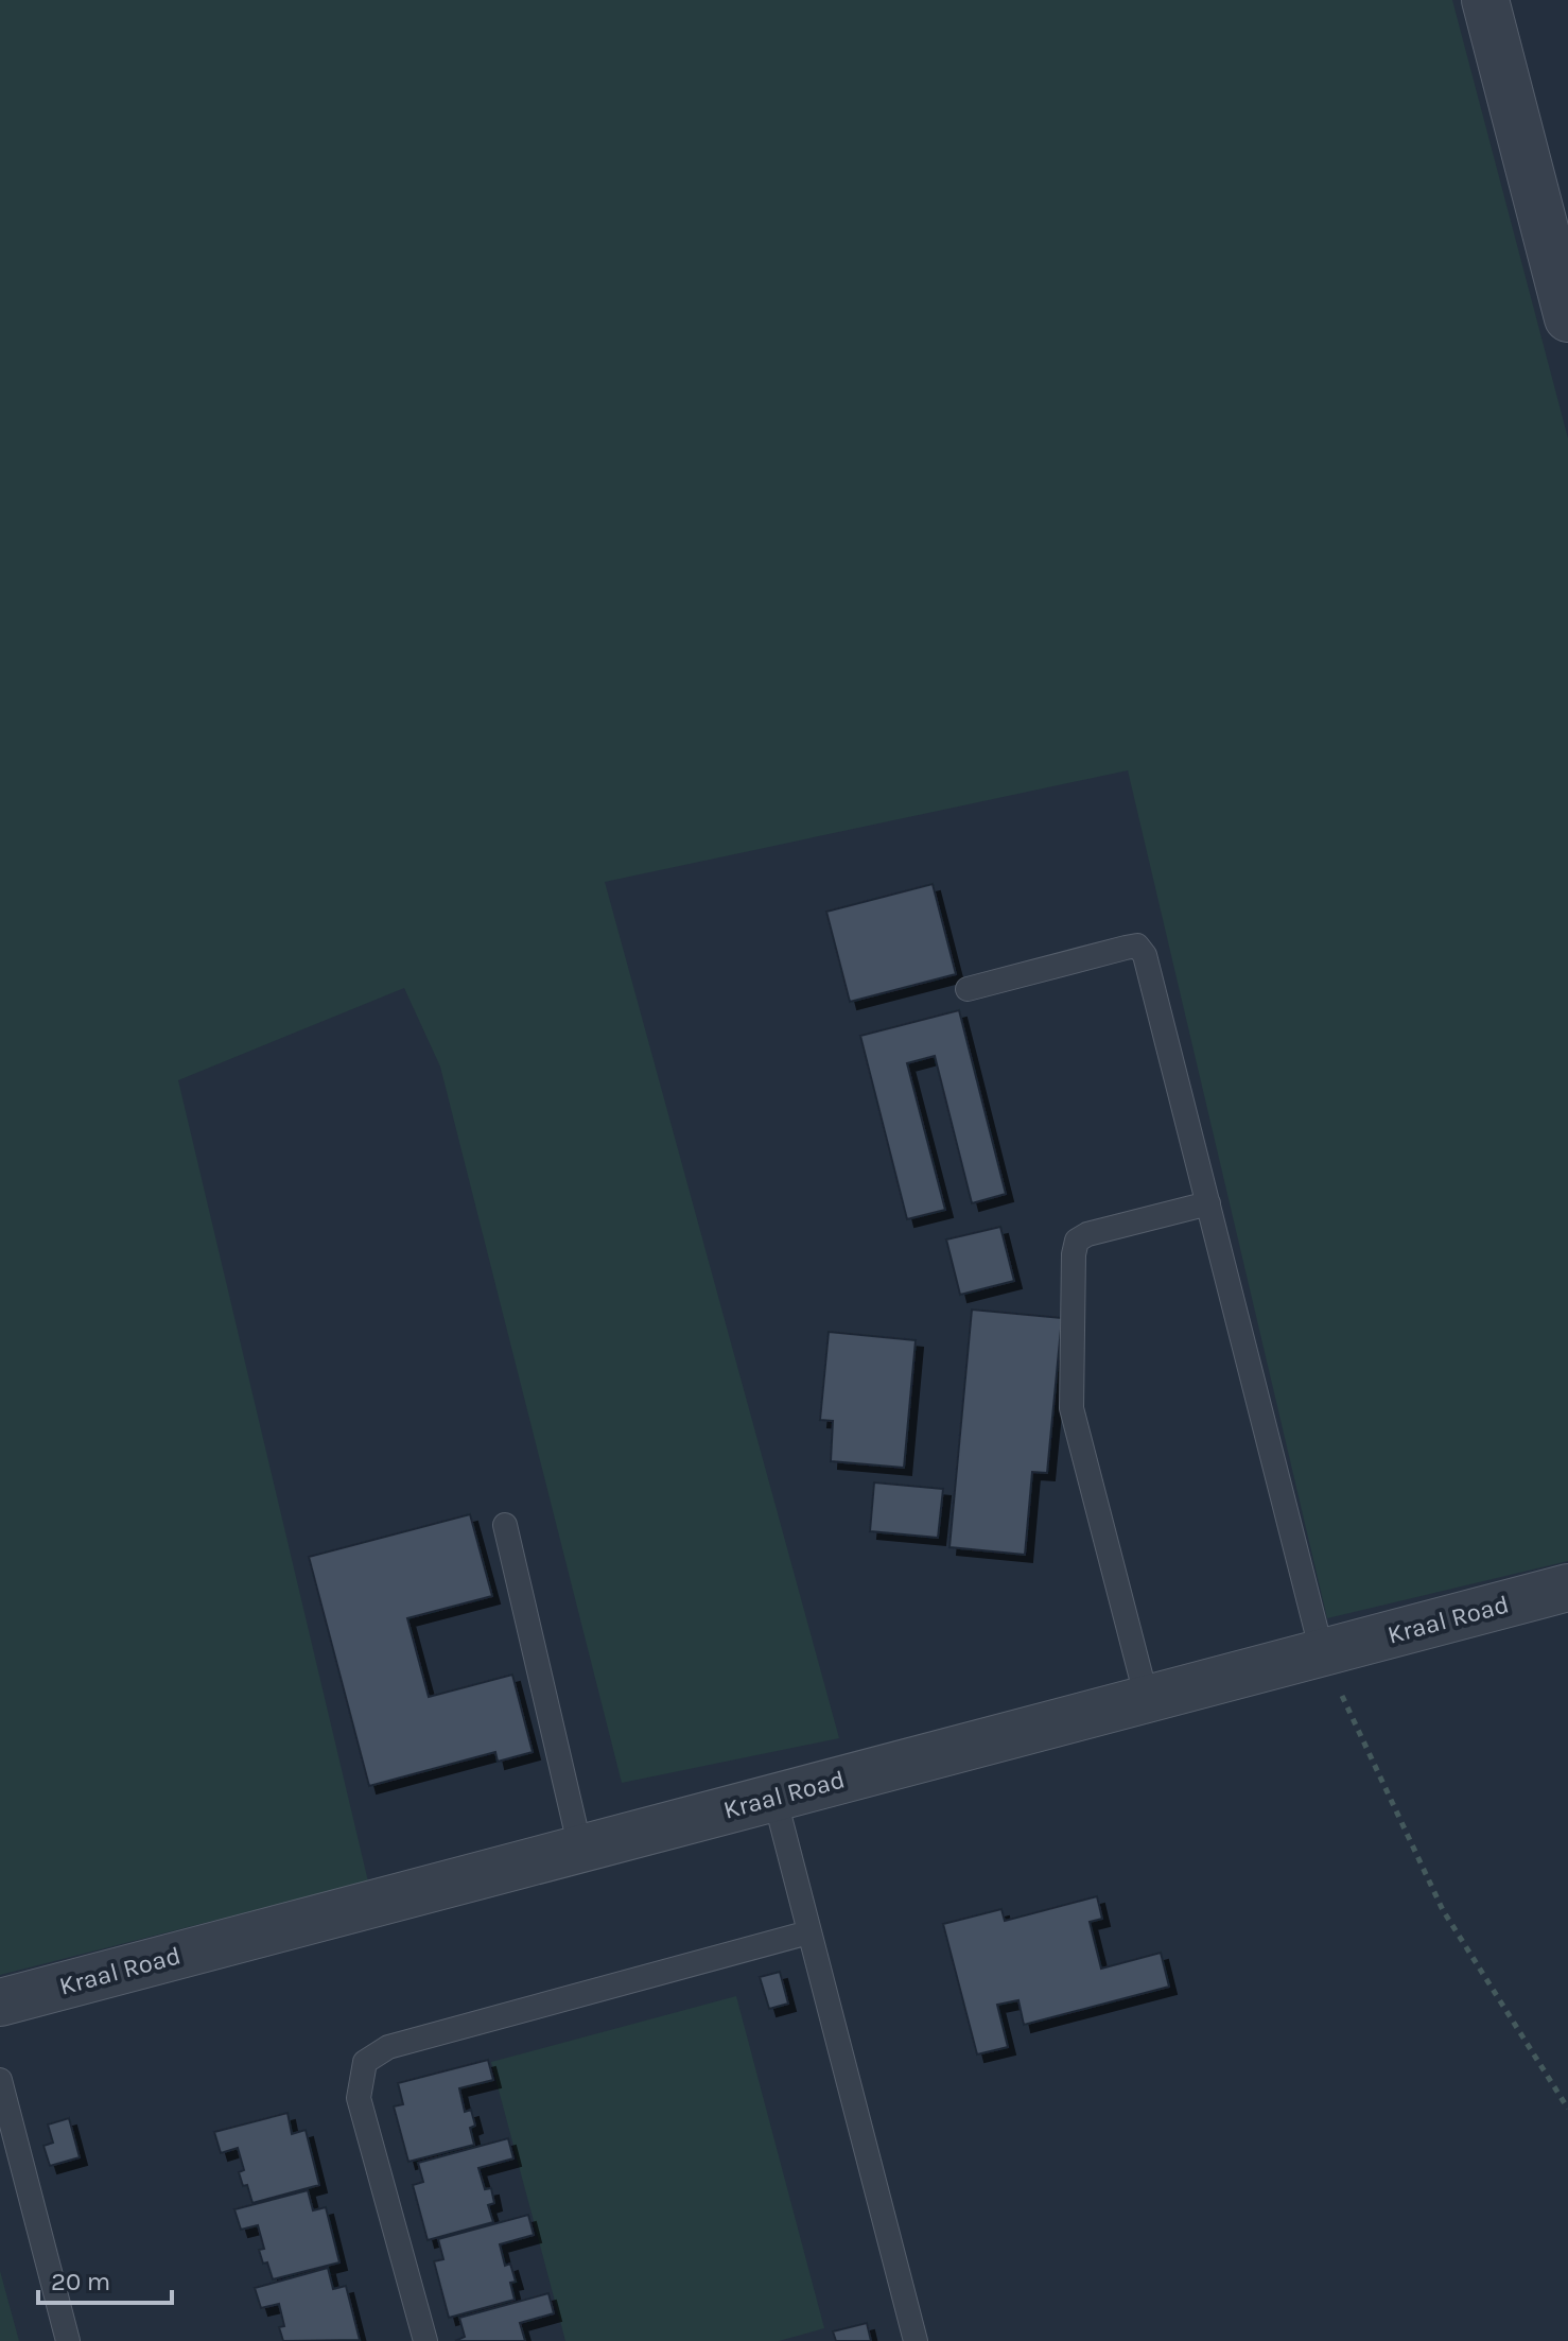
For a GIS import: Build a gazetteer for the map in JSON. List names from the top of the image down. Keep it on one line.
{"streets":{"street":["Kraal Road"]},"scale_bar":"20 m"}
